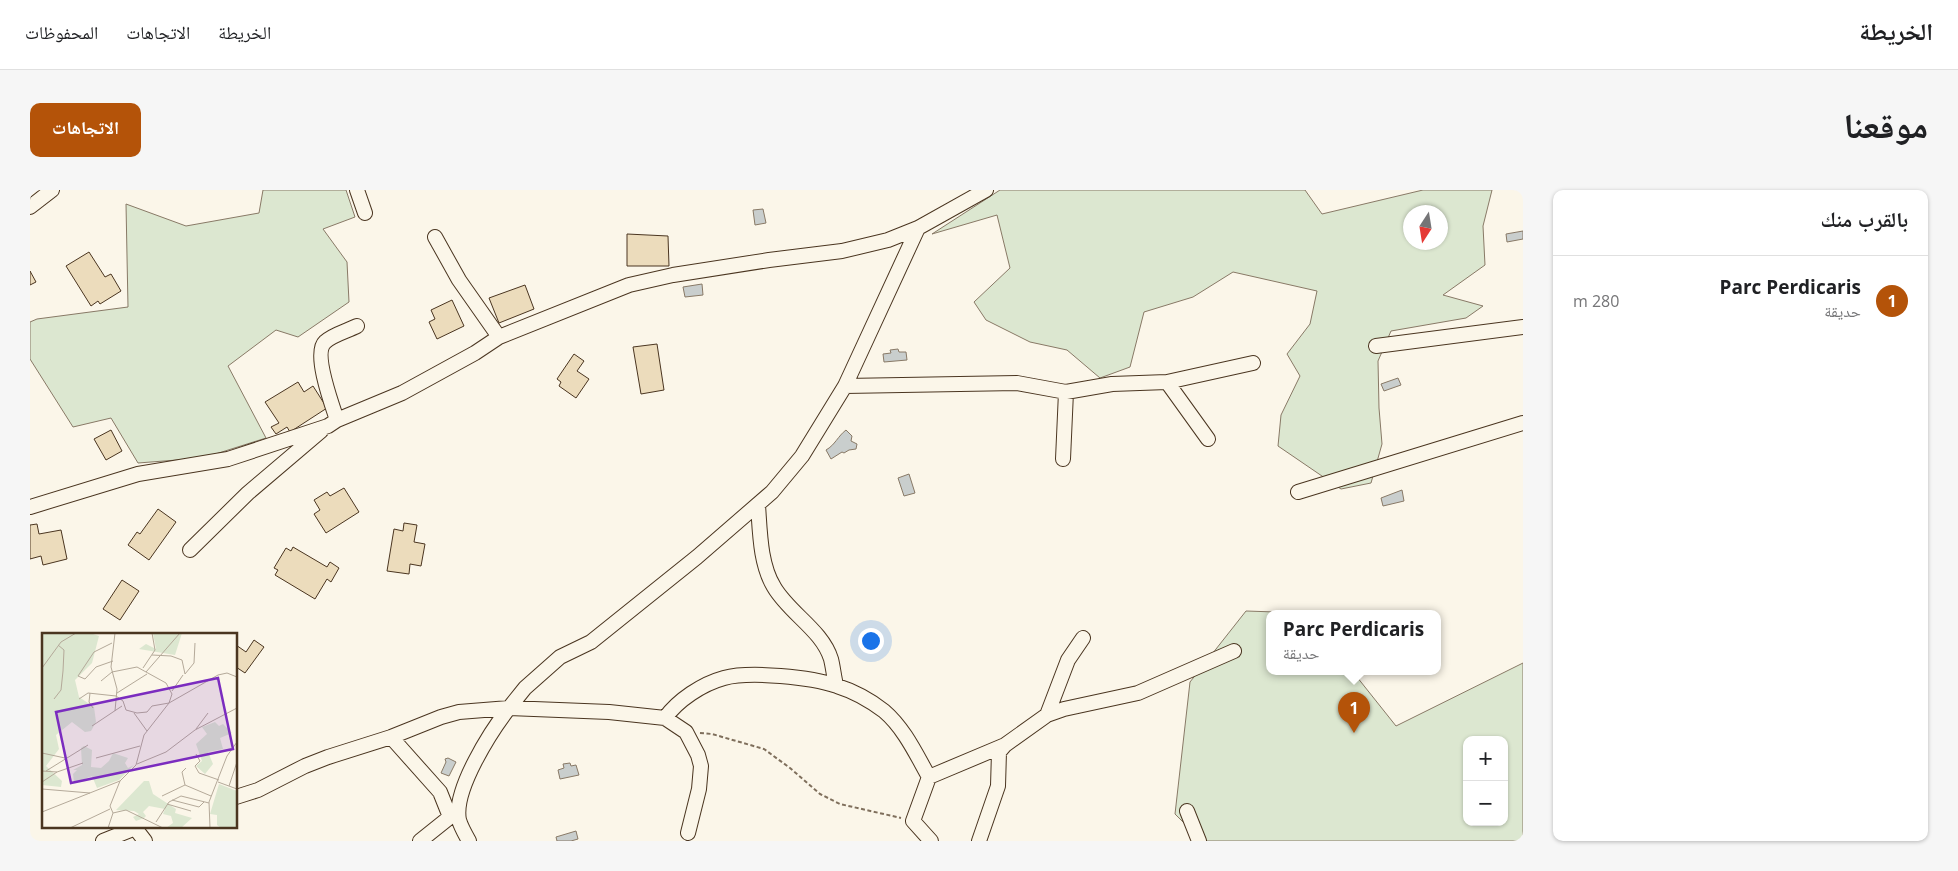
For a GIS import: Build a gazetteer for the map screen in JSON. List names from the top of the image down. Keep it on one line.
{"north":"bottom","page":{"header":"الخريطة","nav":["الخريطة","الاتجاهات","المحفوظات"],"title":"موقعنا","buttons":"الاتجاهات","heading":"بالقرب منك","list":[{"mark":"1","name":"Parc Perdicaris","note":"حديقة","value":"280 m"}],"popup":["Parc Perdicaris","حديقة"],"pins":"1","map_buttons":["+","−"]}}
